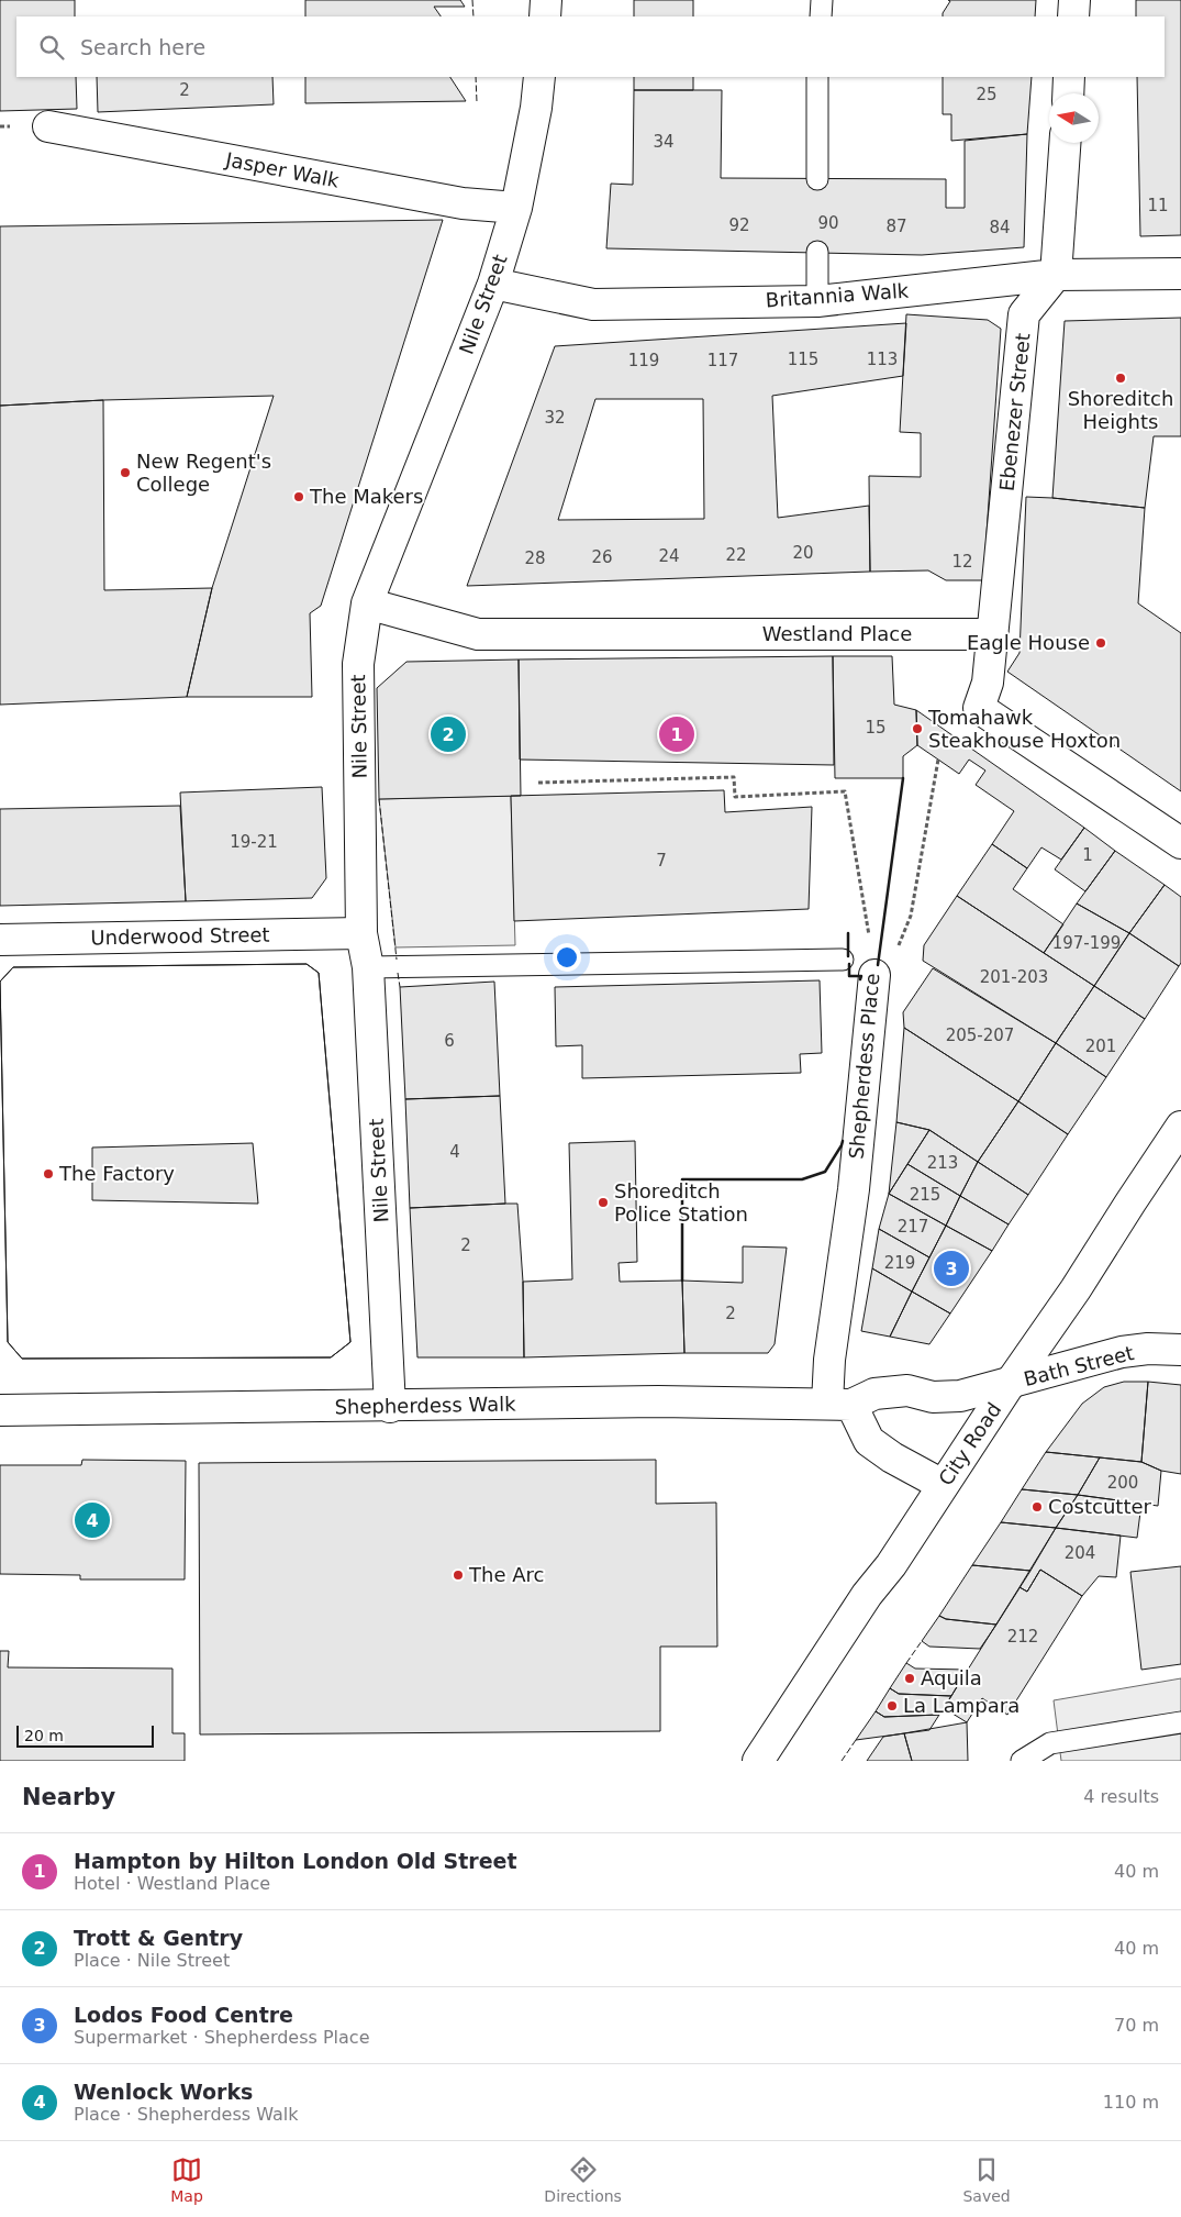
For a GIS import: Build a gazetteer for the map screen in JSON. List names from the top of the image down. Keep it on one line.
{"streets":{"main road":["Jasper Walk","Britannia Walk","Nile Street","Ebenezer Street","Westland Place","Underwood Street","Shepherdess Place","Bath Street","Shepherdess Walk","City Road"]},"crossings":[["Jasper Walk","Nile Street"],["Britannia Walk","Nile Street"],["Britannia Walk","Ebenezer Street"],["Nile Street","Westland Place"],["Nile Street","Underwood Street"],["Nile Street","Shepherdess Walk"],["Ebenezer Street","Westland Place"],["Shepherdess Place","Shepherdess Walk"],["Bath Street","Shepherdess Walk"],["Bath Street","City Road"],["Shepherdess Walk","City Road"]],"places":["Shoreditch Heights","New Regent's College","The Makers","Eagle House","Tomahawk Steakhouse Hoxton","The Factory","Shoreditch Police Station","Costcutter","The Arc","Aquila","La Lampara"],"house_numbers":["2","25","34","11","90","92","87","84","115","113","119","117","32","20","22","24","26","28","12","15","19-21","1","7","197-199","201-203","205-207","6","201","4","213","215","217","2","219","2","200","204","212"],"scale_bar":"20 m","north":"left","page":{"search":"Search here","pins":["1","2","3","4"],"scale":"20 m","heading":["Nearby","4 results"],"list":[{"mark":"1","name":"Hampton by Hilton London Old Street","note":"Hotel · Westland Place","value":"40 m"},{"mark":"2","name":"Trott & Gentry","note":"Place · Nile Street","value":"40 m"},{"mark":"3","name":"Lodos Food Centre","note":"Supermarket · Shepherdess Place","value":"70 m"},{"mark":"4","name":"Wenlock Works","note":"Place · Shepherdess Walk","value":"110 m"}],"nav":["Map","Directions","Saved"]}}
